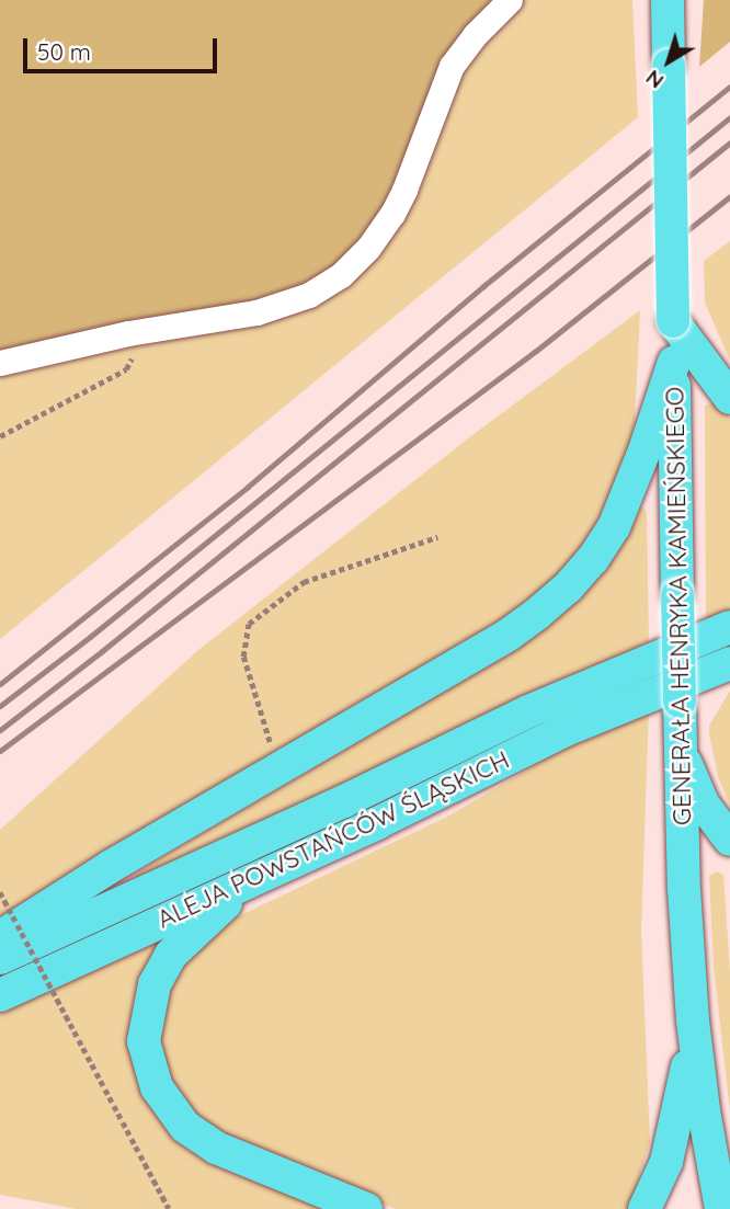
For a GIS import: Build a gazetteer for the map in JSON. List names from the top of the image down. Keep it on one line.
{"streets":{"main road":["GENERAŁA HENRYKA KAMIEŃSKIEGO","ALEJA POWSTAŃCÓW ŚLĄSKICH"]},"crossings":[["GENERAŁA HENRYKA KAMIEŃSKIEGO","ALEJA POWSTAŃCÓW ŚLĄSKICH"]],"scale_bar":"50 m","north":"bottom left"}
